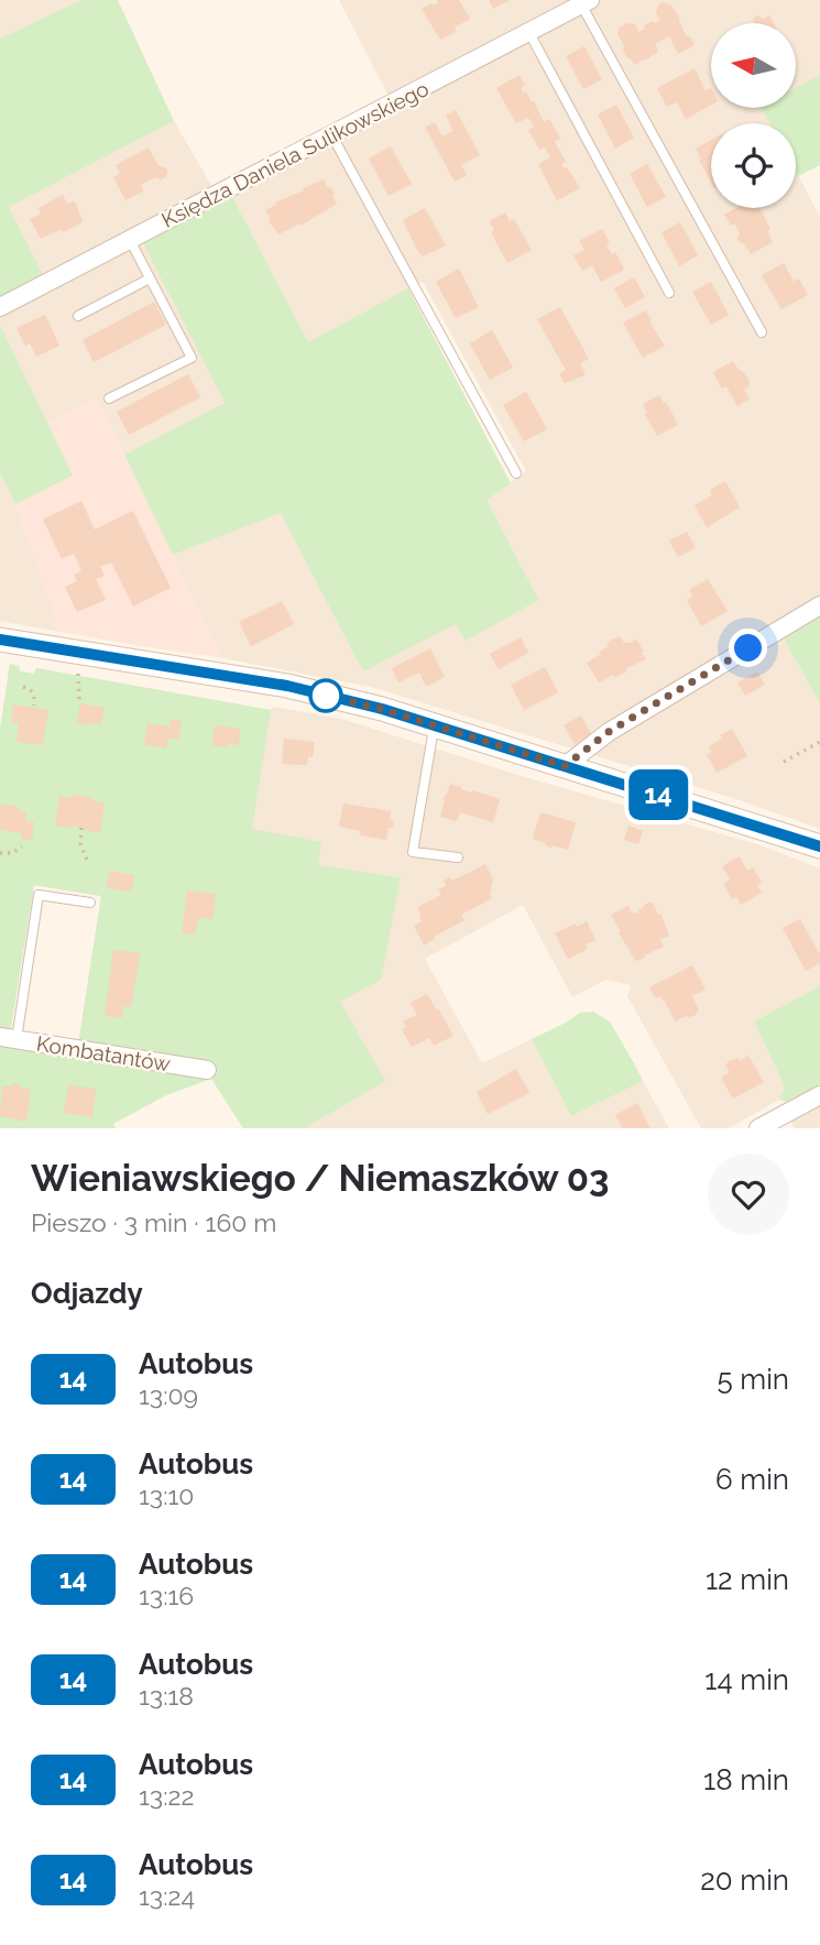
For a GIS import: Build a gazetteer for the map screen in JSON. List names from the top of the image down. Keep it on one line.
{"streets":{"street":["Księdza Daniela Sulikowskiego","Kombatantów"]},"lines":["bus line 14"],"north":"left","page":{"on_map":"14","heading":[["Wieniawskiego / Niemaszków 03","Pieszo · 3 min · 160 m"],"Odjazdy"],"list":[{"mark":"14","name":"Autobus","note":"13:09","value":"5 min"},{"mark":"14","name":"Autobus","note":"13:10","value":"6 min"},{"mark":"14","name":"Autobus","note":"13:16","value":"12 min"},{"mark":"14","name":"Autobus","note":"13:18","value":"14 min"},{"mark":"14","name":"Autobus","note":"13:22","value":"18 min"},{"mark":"14","name":"Autobus","note":"13:24","value":"20 min"}]}}
